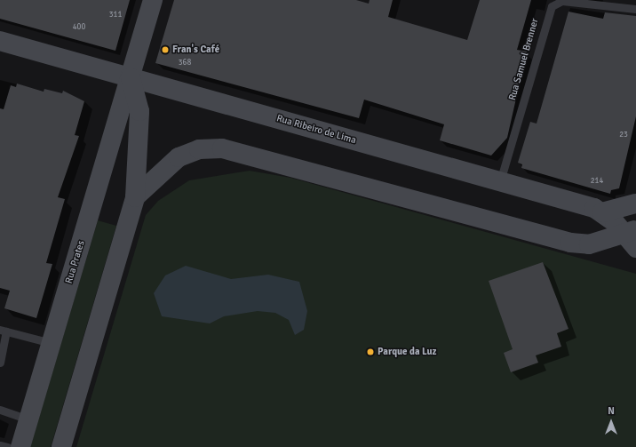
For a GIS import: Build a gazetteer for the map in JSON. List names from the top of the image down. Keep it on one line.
{"streets":{"main road":["Rua Ribeiro de Lima","Rua Prates"],"lane":["Rua Samuel Brenner"]},"crossings":[["Rua Samuel Brenner","Rua Ribeiro de Lima"],["Rua Ribeiro de Lima","Rua Prates"]],"places":["Fran's Café","Parque da Luz"],"house_numbers":["311","400","368","23","214"],"north":"top"}
